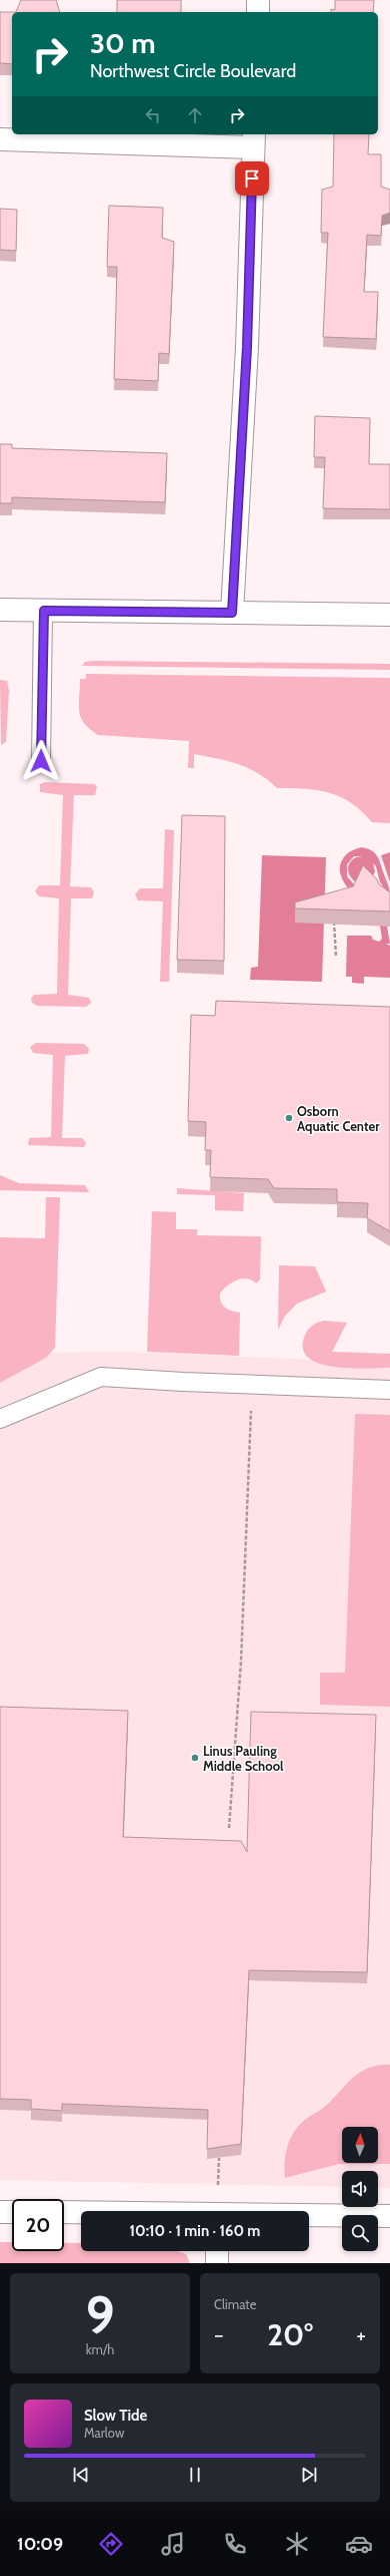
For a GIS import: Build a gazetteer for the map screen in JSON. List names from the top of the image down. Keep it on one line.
{"places":["Osborn Aquatic Center","Linus Pauling Middle School"],"north":"top","page":{"turn":["30 m","Northwest Circle Boulevard"],"limit":"20","trip":"10:10 · 1 min · 160 m","tile":[["9","km/h"],"Climate"],"heat":["−","20°","+"],"song":["Slow Tide","Marlow"],"tabs":"10:09"}}
